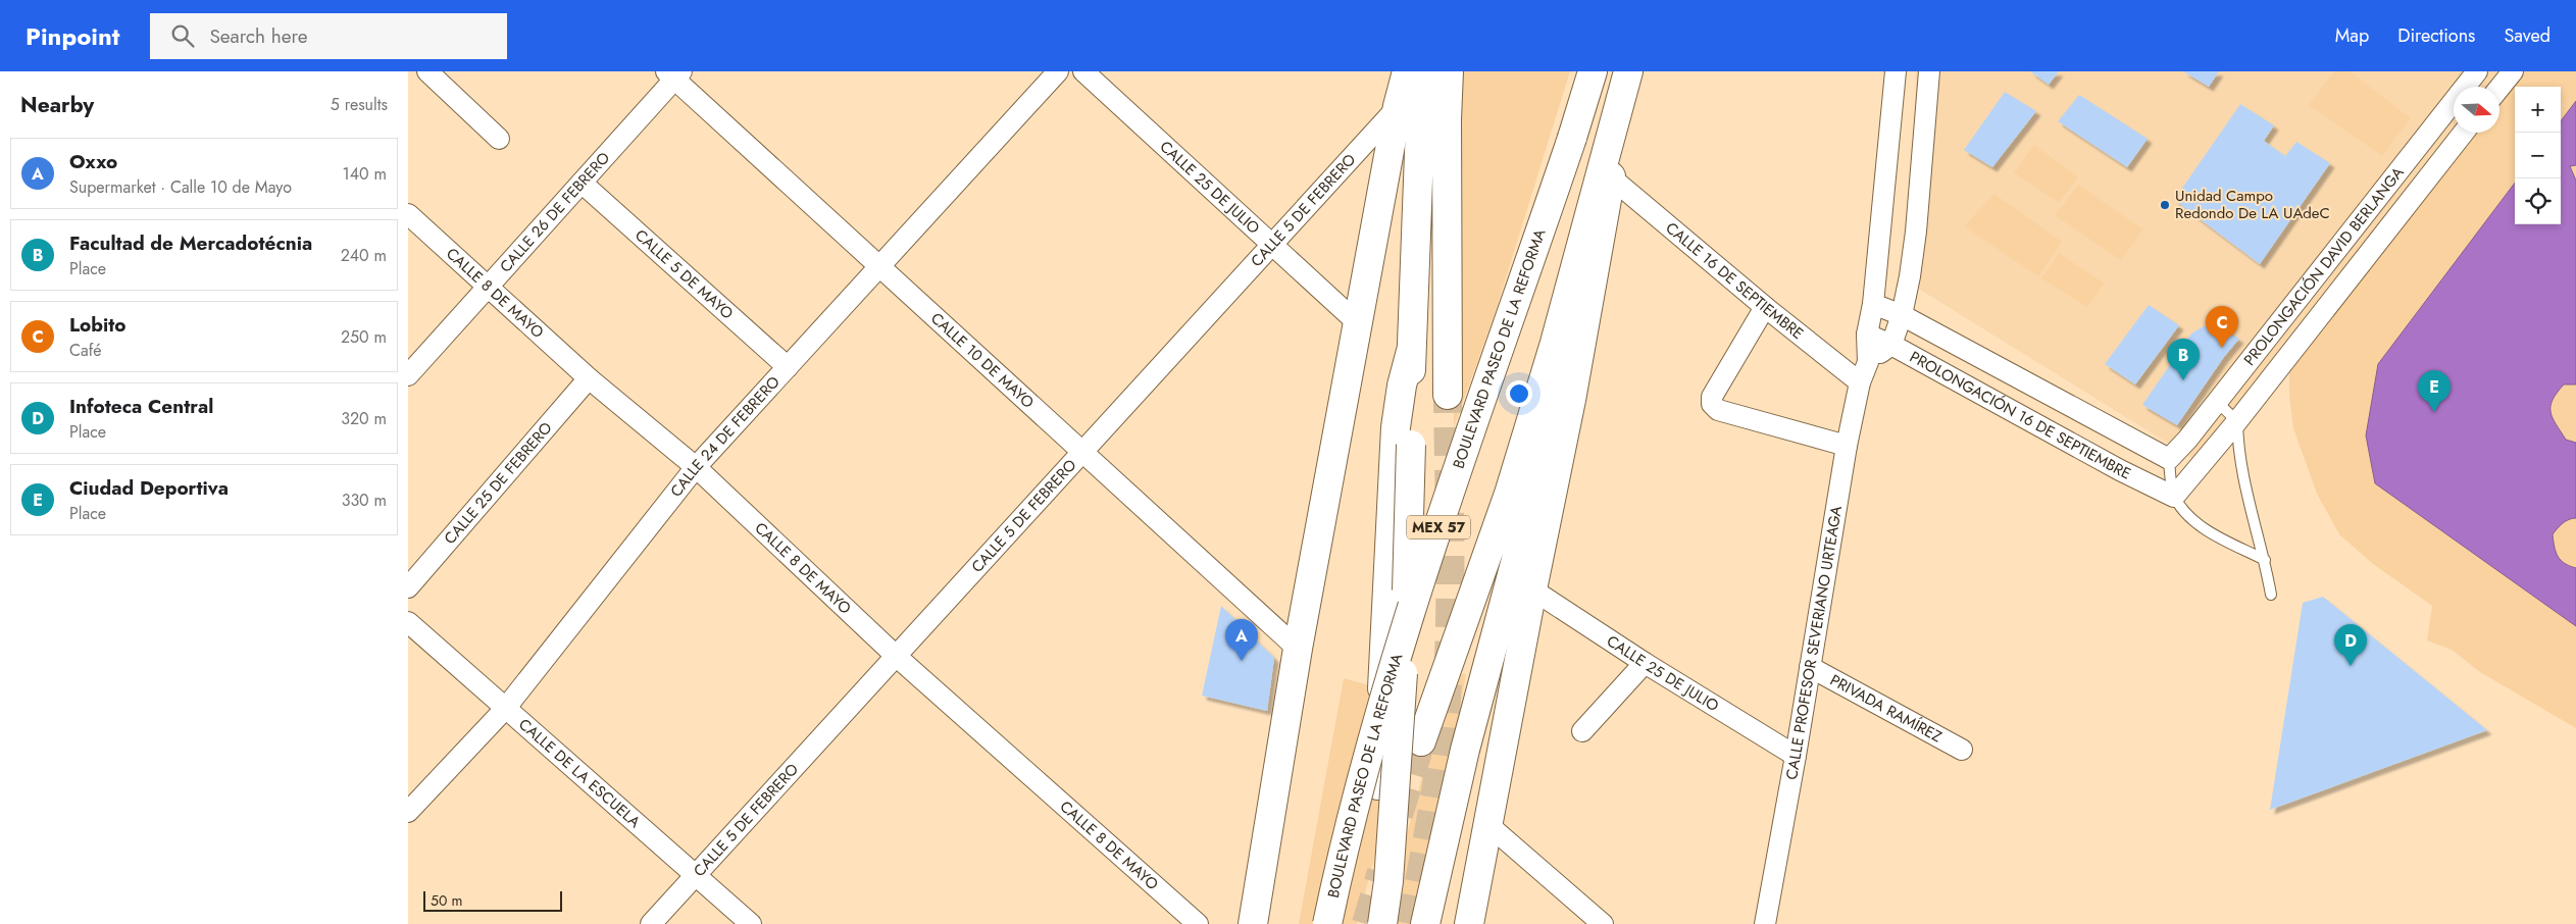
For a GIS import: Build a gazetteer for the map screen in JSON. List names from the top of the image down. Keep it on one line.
{"streets":{"main road":["BOULEVARD PASEO DE LA REFORMA","MEX 57"],"street":["CALLE 25 DE JULIO","CALLE 5 DE FEBRERO","CALLE 26 DE FEBRERO","PROLONGACIÓN DAVID BERLANGA","CALLE 5 DE MAYO","CALLE 16 DE SEPTIEMBRE","CALLE 8 DE MAYO","CALLE 10 DE MAYO","PROLONGACIÓN 16 DE SEPTIEMBRE","CALLE 24 DE FEBRERO","CALLE 25 DE FEBRERO","CALLE PROFESOR SEVERIANO URTEAGA","PRIVADA RAMÍREZ","CALLE DE LA ESCUELA"]},"crossings":[["CALLE 25 DE JULIO","CALLE 5 DE FEBRERO"],["CALLE 25 DE JULIO","CALLE PROFESOR SEVERIANO URTEAGA"],["CALLE 5 DE FEBRERO","CALLE 8 DE MAYO"],["CALLE 5 DE FEBRERO","CALLE 10 DE MAYO"],["CALLE 5 DE FEBRERO","CALLE DE LA ESCUELA"],["CALLE 26 DE FEBRERO","CALLE 5 DE MAYO"],["CALLE 26 DE FEBRERO","CALLE 8 DE MAYO"],["CALLE 26 DE FEBRERO","CALLE 10 DE MAYO"],["PROLONGACIÓN DAVID BERLANGA","PROLONGACIÓN 16 DE SEPTIEMBRE"],["CALLE 5 DE MAYO","CALLE 24 DE FEBRERO"],["CALLE 16 DE SEPTIEMBRE","CALLE PROFESOR SEVERIANO URTEAGA"],["CALLE 8 DE MAYO","CALLE 24 DE FEBRERO"],["CALLE 8 DE MAYO","CALLE 25 DE FEBRERO"],["CALLE 10 DE MAYO","CALLE 24 DE FEBRERO"],["PROLONGACIÓN 16 DE SEPTIEMBRE","CALLE PROFESOR SEVERIANO URTEAGA"],["CALLE 24 DE FEBRERO","CALLE DE LA ESCUELA"],["CALLE PROFESOR SEVERIANO URTEAGA","PRIVADA RAMÍREZ"]],"places":["Unidad Campo Redondo De LA UAdeC"],"scale_bar":"50 m","north":"right","page":{"header":"Pinpoint","search":"Search here","nav":["Map","Directions","Saved"],"heading":["Nearby","5 results"],"map_buttons":["+","−"],"list":[{"mark":"A","name":"Oxxo","note":"Supermarket · Calle 10 de Mayo","value":"140 m"},{"mark":"B","name":"Facultad de Mercadotécnia","note":"Place","value":"240 m"},{"mark":"C","name":"Lobito","note":"Café","value":"250 m"},{"mark":"D","name":"Infoteca Central","note":"Place","value":"320 m"},{"mark":"E","name":"Ciudad Deportiva","note":"Place","value":"330 m"}],"pins":["C","B","E","A","D"],"scale":"50 m"}}
